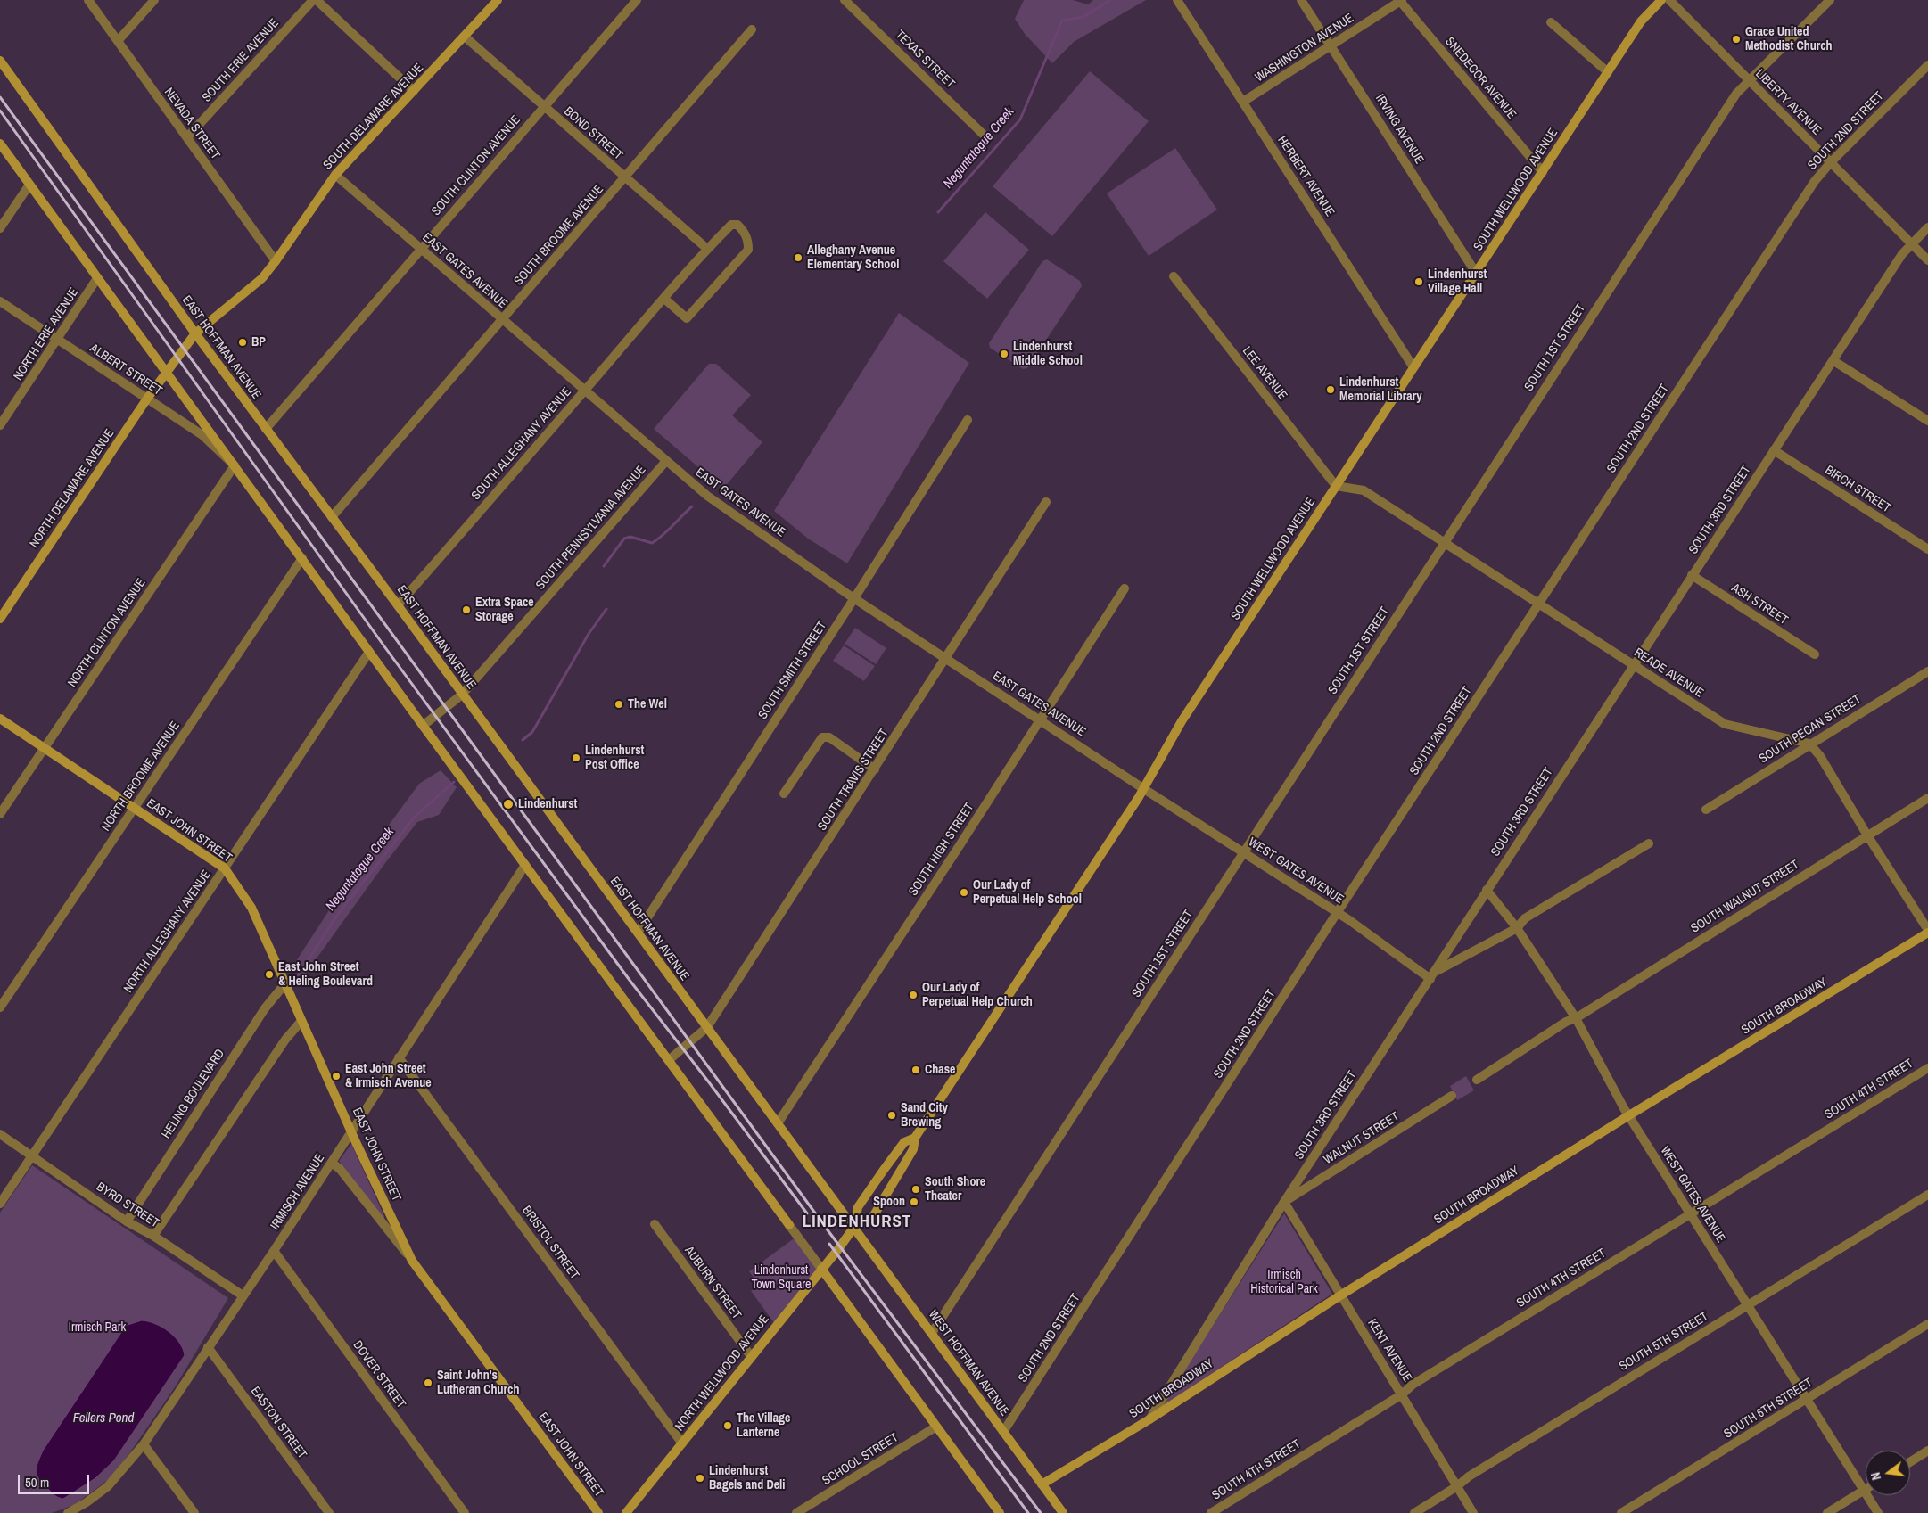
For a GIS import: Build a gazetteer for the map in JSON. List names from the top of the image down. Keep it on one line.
{"streets":{"street":["WASHINGTON AVENUE","TEXAS STREET","SOUTH ERIE AVENUE","SNEDECOR AVENUE","LIBERTY AVENUE","SOUTH DELAWARE AVENUE","NEVADA STREET","IRVING AVENUE","SOUTH 2ND STREET","BOND STREET","SOUTH CLINTON AVENUE","HERBERT AVENUE","SOUTH WELLWOOD AVENUE","SOUTH BROOME AVENUE","EAST GATES AVENUE","NORTH ERIE AVENUE","EAST HOFFMAN AVENUE","SOUTH 1ST STREET","ALBERT STREET","LEE AVENUE","SOUTH ALLEGHANY AVENUE","NORTH DELAWARE AVENUE","BIRCH STREET","SOUTH 3RD STREET","SOUTH PENNSYLVANIA AVENUE","ASH STREET","NORTH CLINTON AVENUE","SOUTH SMITH STREET","READE AVENUE","SOUTH PECAN STREET","NORTH BROOME AVENUE","SOUTH TRAVIS STREET","EAST JOHN STREET","SOUTH HIGH STREET","WEST GATES AVENUE","SOUTH WALNUT STREET","NORTH ALLEGHANY AVENUE","SOUTH BROADWAY","SOUTH 4TH STREET","HELING BOULEVARD","WALNUT STREET","IRMISCH AVENUE","BYRD STREET","BRISTOL STREET","AUBURN STREET","SOUTH 5TH STREET","KENT AVENUE","WEST HOFFMAN AVENUE","NORTH WELLWOOD AVENUE","DOVER STREET","SOUTH 6TH STREET","EASTON STREET","SCHOOL STREET"]},"crossings":[["WASHINGTON AVENUE","SNEDECOR AVENUE"],["WASHINGTON AVENUE","IRVING AVENUE"],["WASHINGTON AVENUE","HERBERT AVENUE"],["SOUTH ERIE AVENUE","NEVADA STREET"],["SNEDECOR AVENUE","SOUTH WELLWOOD AVENUE"],["LIBERTY AVENUE","SOUTH 2ND STREET"],["LIBERTY AVENUE","SOUTH 1ST STREET"],["LIBERTY AVENUE","SOUTH 3RD STREET"],["SOUTH DELAWARE AVENUE","NEVADA STREET"],["SOUTH DELAWARE AVENUE","BOND STREET"],["SOUTH DELAWARE AVENUE","EAST GATES AVENUE"],["SOUTH DELAWARE AVENUE","EAST HOFFMAN AVENUE"],["SOUTH DELAWARE AVENUE","NORTH DELAWARE AVENUE"],["IRVING AVENUE","SOUTH WELLWOOD AVENUE"],["SOUTH 2ND STREET","READE AVENUE"],["SOUTH 2ND STREET","WEST GATES AVENUE"],["SOUTH 2ND STREET","WEST HOFFMAN AVENUE"],["BOND STREET","SOUTH CLINTON AVENUE"],["BOND STREET","SOUTH BROOME AVENUE"],["BOND STREET","SOUTH ALLEGHANY AVENUE"],["SOUTH CLINTON AVENUE","EAST GATES AVENUE"],["SOUTH CLINTON AVENUE","EAST HOFFMAN AVENUE"],["HERBERT AVENUE","SOUTH WELLWOOD AVENUE"],["SOUTH WELLWOOD AVENUE","EAST GATES AVENUE"],["SOUTH WELLWOOD AVENUE","EAST HOFFMAN AVENUE"],["SOUTH WELLWOOD AVENUE","LEE AVENUE"],["SOUTH WELLWOOD AVENUE","READE AVENUE"],["SOUTH WELLWOOD AVENUE","WEST GATES AVENUE"],["SOUTH WELLWOOD AVENUE","WEST HOFFMAN AVENUE"],["SOUTH WELLWOOD AVENUE","NORTH WELLWOOD AVENUE"],["SOUTH BROOME AVENUE","EAST GATES AVENUE"],["SOUTH BROOME AVENUE","EAST HOFFMAN AVENUE"],["EAST GATES AVENUE","SOUTH ALLEGHANY AVENUE"],["EAST GATES AVENUE","SOUTH PENNSYLVANIA AVENUE"],["EAST GATES AVENUE","SOUTH SMITH STREET"],["EAST GATES AVENUE","SOUTH TRAVIS STREET"],["EAST GATES AVENUE","SOUTH HIGH STREET"],["EAST GATES AVENUE","WEST GATES AVENUE"],["NORTH ERIE AVENUE","ALBERT STREET"],["EAST HOFFMAN AVENUE","SOUTH ALLEGHANY AVENUE"],["EAST HOFFMAN AVENUE","SOUTH PENNSYLVANIA AVENUE"],["EAST HOFFMAN AVENUE","SOUTH SMITH STREET"],["EAST HOFFMAN AVENUE","SOUTH TRAVIS STREET"],["EAST HOFFMAN AVENUE","SOUTH HIGH STREET"],["EAST HOFFMAN AVENUE","WEST HOFFMAN AVENUE"],["SOUTH 1ST STREET","READE AVENUE"],["SOUTH 1ST STREET","WEST GATES AVENUE"],["SOUTH 1ST STREET","WEST HOFFMAN AVENUE"],["ALBERT STREET","NORTH DELAWARE AVENUE"],["ALBERT STREET","NORTH CLINTON AVENUE"],["LEE AVENUE","READE AVENUE"],["BIRCH STREET","SOUTH 3RD STREET"],["SOUTH 3RD STREET","ASH STREET"],["SOUTH 3RD STREET","READE AVENUE"],["SOUTH 3RD STREET","WEST GATES AVENUE"],["SOUTH 3RD STREET","SOUTH BROADWAY"],["SOUTH 3RD STREET","WALNUT STREET"],["SOUTH 3RD STREET","KENT AVENUE"],["NORTH CLINTON AVENUE","EAST JOHN STREET"],["READE AVENUE","SOUTH PECAN STREET"],["NORTH BROOME AVENUE","EAST JOHN STREET"],["EAST JOHN STREET","NORTH ALLEGHANY AVENUE"],["EAST JOHN STREET","HELING BOULEVARD"],["EAST JOHN STREET","IRMISCH AVENUE"],["WEST GATES AVENUE","SOUTH WALNUT STREET"],["WEST GATES AVENUE","SOUTH BROADWAY"],["WEST GATES AVENUE","SOUTH 4TH STREET"],["WEST GATES AVENUE","SOUTH 5TH STREET"],["WEST GATES AVENUE","SOUTH 6TH STREET"],["NORTH ALLEGHANY AVENUE","BYRD STREET"],["SOUTH BROADWAY","KENT AVENUE"],["SOUTH BROADWAY","WEST HOFFMAN AVENUE"],["SOUTH 4TH STREET","KENT AVENUE"],["HELING BOULEVARD","BYRD STREET"],["WALNUT STREET","KENT AVENUE"],["IRMISCH AVENUE","BYRD STREET"],["IRMISCH AVENUE","BRISTOL STREET"],["IRMISCH AVENUE","DOVER STREET"],["IRMISCH AVENUE","EASTON STREET"],["BRISTOL STREET","NORTH WELLWOOD AVENUE"],["AUBURN STREET","NORTH WELLWOOD AVENUE"],["SOUTH 5TH STREET","KENT AVENUE"]],"districts":["LINDENHURST"],"water":["Neguntatogue Creek","Fellers Pond"],"parks":["Lindenhurst Town Square","Irmisch Historical Park","Irmisch Park"],"places":["Grace United Methodist Church","Alleghany Avenue Elementary School","Lindenhurst Village Hall","BP","Lindenhurst Middle School","Lindenhurst Memorial Library","Extra Space Storage","The Wel","Lindenhurst Post Office","Lindenhurst","Our Lady of Perpetual Help School","East John Street & Heling Boulevard","Our Lady of Perpetual Help Church","Chase","East John Street & Irmisch Avenue","Sand City Brewing","South Shore Theater","Spoon","Saint John's Lutheran Church","The Village Lanterne","Lindenhurst Bagels and Deli"],"scale_bar":"50 m","north":"left"}
